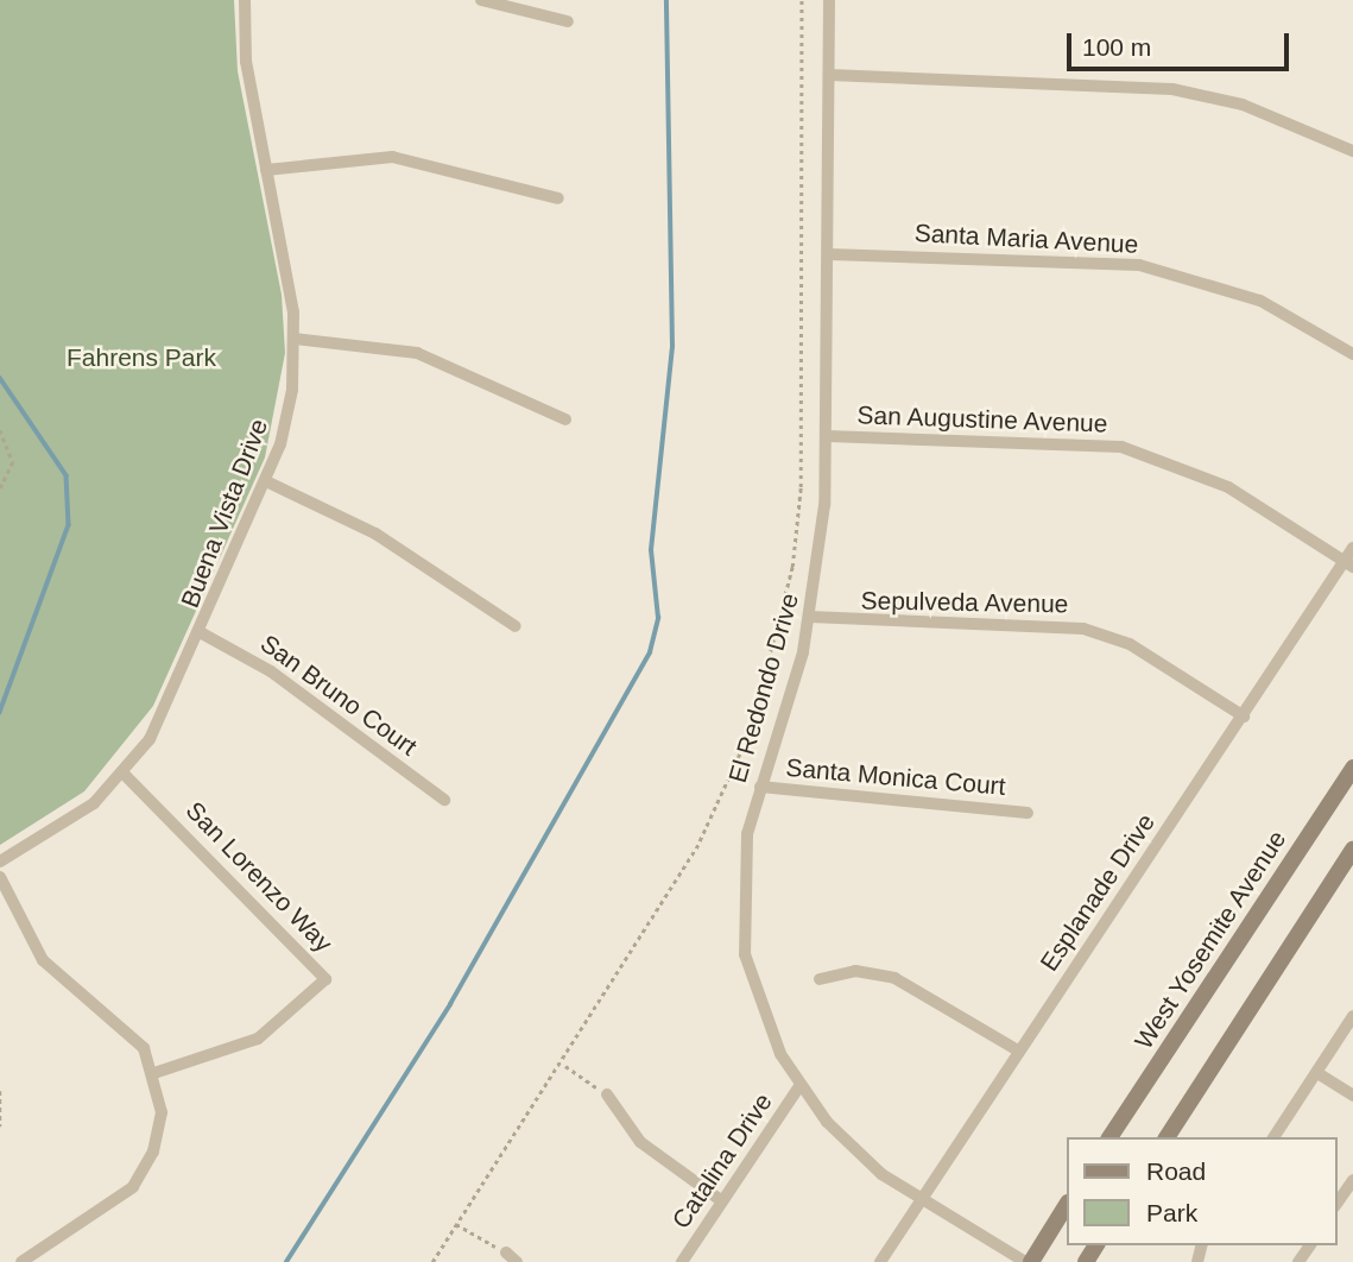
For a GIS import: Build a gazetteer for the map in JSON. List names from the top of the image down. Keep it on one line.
{"streets":{"main road":["West Yosemite Avenue"],"street":["Santa Maria Avenue","San Augustine Avenue","Buena Vista Drive","Sepulveda Avenue","El Redondo Drive","San Bruno Court","Santa Monica Court","San Lorenzo Way","Esplanade Drive","Catalina Drive"]},"crossings":[["Santa Maria Avenue","El Redondo Drive"],["San Augustine Avenue","El Redondo Drive"],["San Augustine Avenue","Esplanade Drive"],["Buena Vista Drive","San Bruno Court"],["Buena Vista Drive","San Lorenzo Way"],["Sepulveda Avenue","El Redondo Drive"],["Sepulveda Avenue","Esplanade Drive"],["El Redondo Drive","Santa Monica Court"],["El Redondo Drive","Esplanade Drive"],["El Redondo Drive","Catalina Drive"]],"parks":["Fahrens Park"],"legend":["Road","Park"],"scale_bar":"100 m"}
